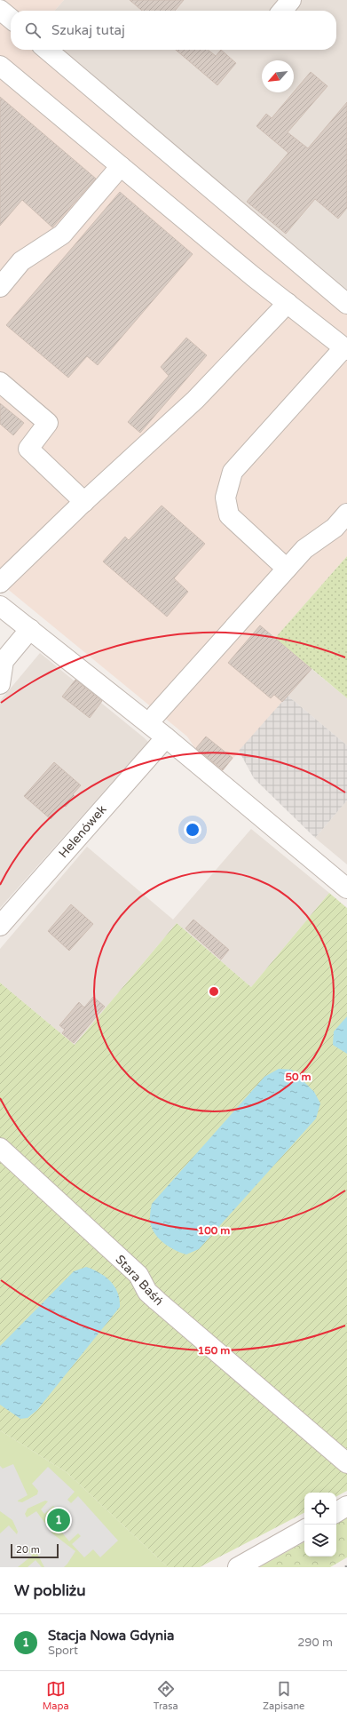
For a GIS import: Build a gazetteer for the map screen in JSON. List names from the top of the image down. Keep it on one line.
{"streets":{"street":["Helenówek","Stara Baśń"]},"scale_bar":"20 m","north":"bottom left","page":{"search":"Szukaj tutaj","pins":"1","scale":"20 m","heading":"W pobliżu","list":[{"mark":"1","name":"Stacja Nowa Gdynia","note":"Sport","value":"290 m"}],"nav":["Mapa","Trasa","Zapisane"]},"rings":["50 m","100 m","150 m"]}
